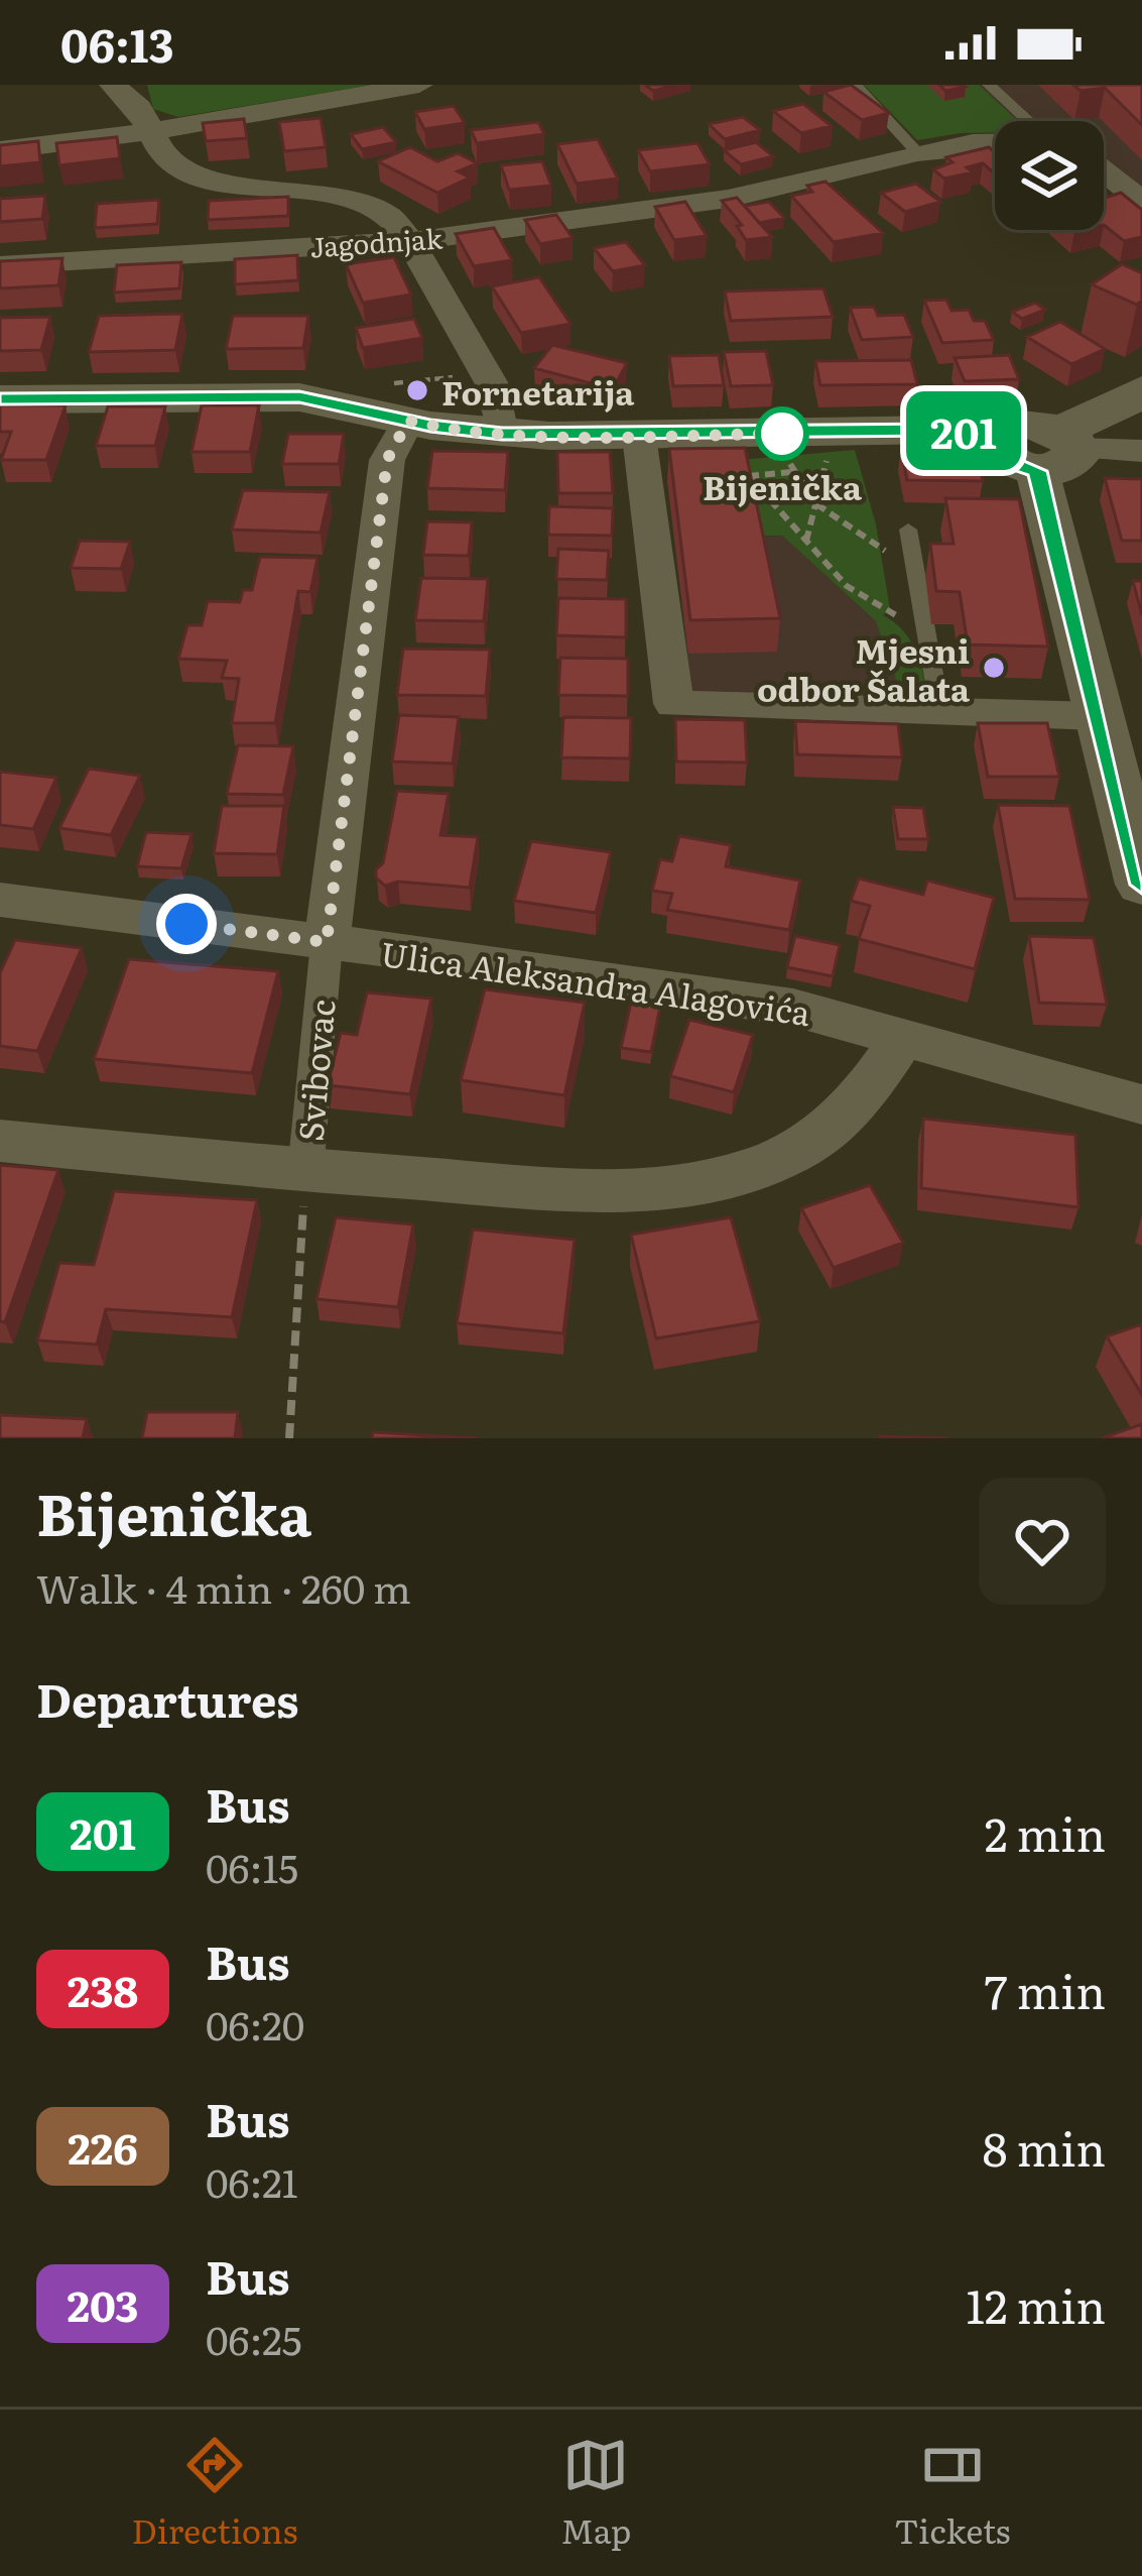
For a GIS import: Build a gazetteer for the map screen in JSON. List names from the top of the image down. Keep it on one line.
{"streets":{"street":["Jagodnjak","Ulica Aleksandra Alagovića","Svibovac"]},"crossings":[["Ulica Aleksandra Alagovića","Svibovac"]],"places":["Fornetarija","Bijenička","Mjesni odbor Šalata"],"lines":["bus line 201"],"page":{"status":"06:13","on_map":"201","heading":[["Bijenička","Walk · 4 min · 260 m"],"Departures"],"list":[{"mark":"201","name":"Bus","note":"06:15","value":"2 min"},{"mark":"238","name":"Bus","note":"06:20","value":"7 min"},{"mark":"226","name":"Bus","note":"06:21","value":"8 min"},{"mark":"203","name":"Bus","note":"06:25","value":"12 min"}],"tabs":["Directions","Map","Tickets"]}}
